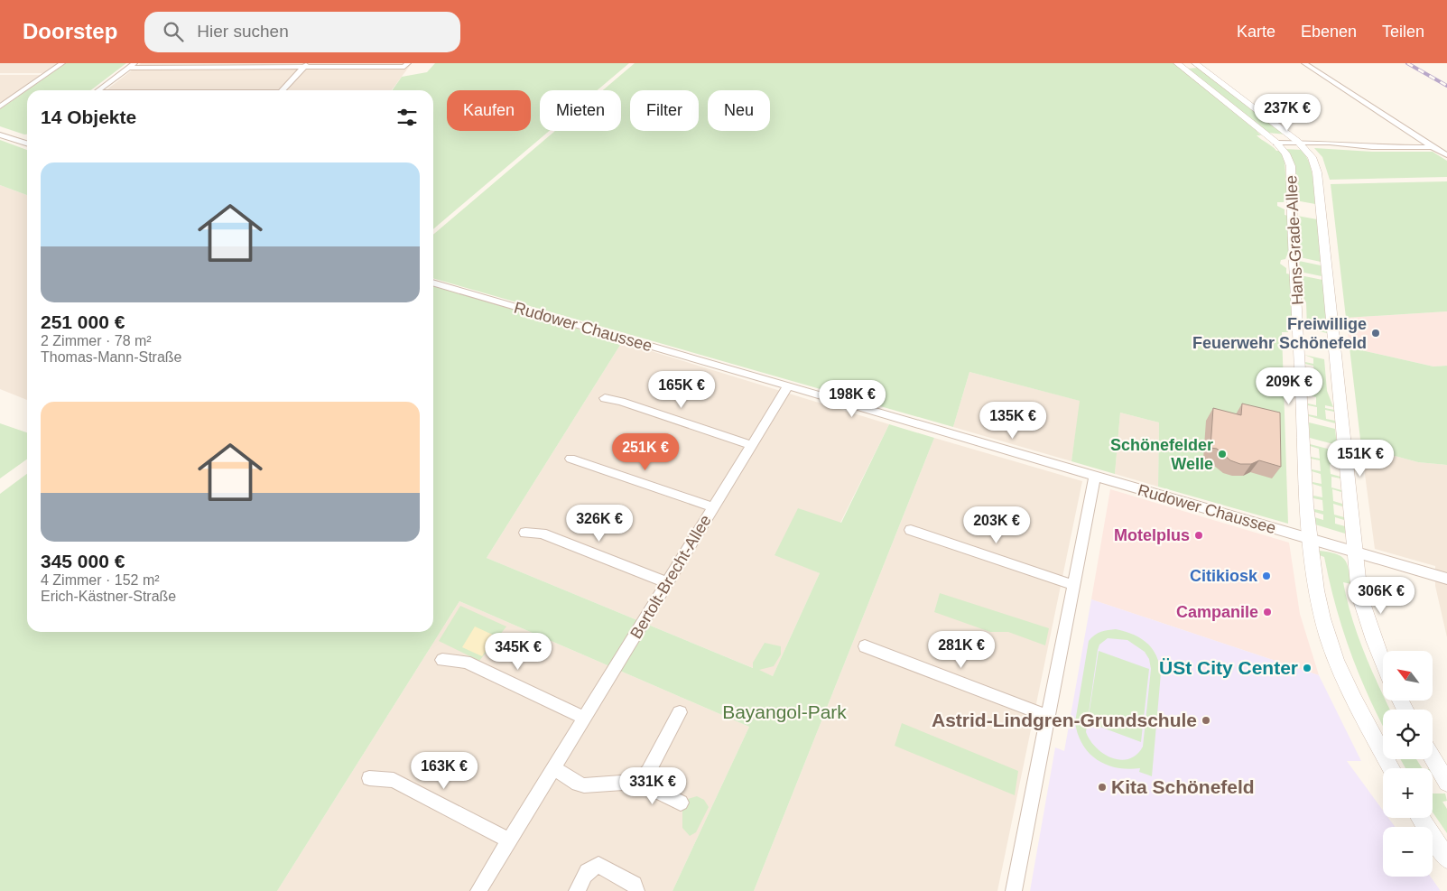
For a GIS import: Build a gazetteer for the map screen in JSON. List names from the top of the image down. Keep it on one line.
{"streets":{"street":["Hans-Grade-Allee","Rudower Chaussee","Bertolt-Brecht-Allee"]},"crossings":[["Hans-Grade-Allee","Rudower Chaussee"],["Rudower Chaussee","Bertolt-Brecht-Allee"]],"parks":["Bayangol-Park"],"places":["Freiwillige Feuerwehr Schönefeld","Schönefelder Welle","Motelplus","Citikiosk","Campanile","ÜSt City Center","Astrid-Lindgren-Grundschule","Kita Schönefeld"],"north":"top left","page":{"header":"Doorstep","search":"Hier suchen","nav":["Karte","Ebenen","Teilen"],"chip":["Kaufen","Mieten","Filter","Neu"],"heading":"14 Objekte","price":["237K €","209K €","165K €","198K €","135K €","251K €","151K €","326K €","203K €","306K €","281K €","345K €","163K €","331K €"],"list":[{"name":"251 000 €","note":"2 Zimmer · 78 m² · Thomas-Mann-Straße"},{"name":"345 000 €","note":"4 Zimmer · 152 m² · Erich-Kästner-Straße"}],"map_buttons":["+","−"]}}
